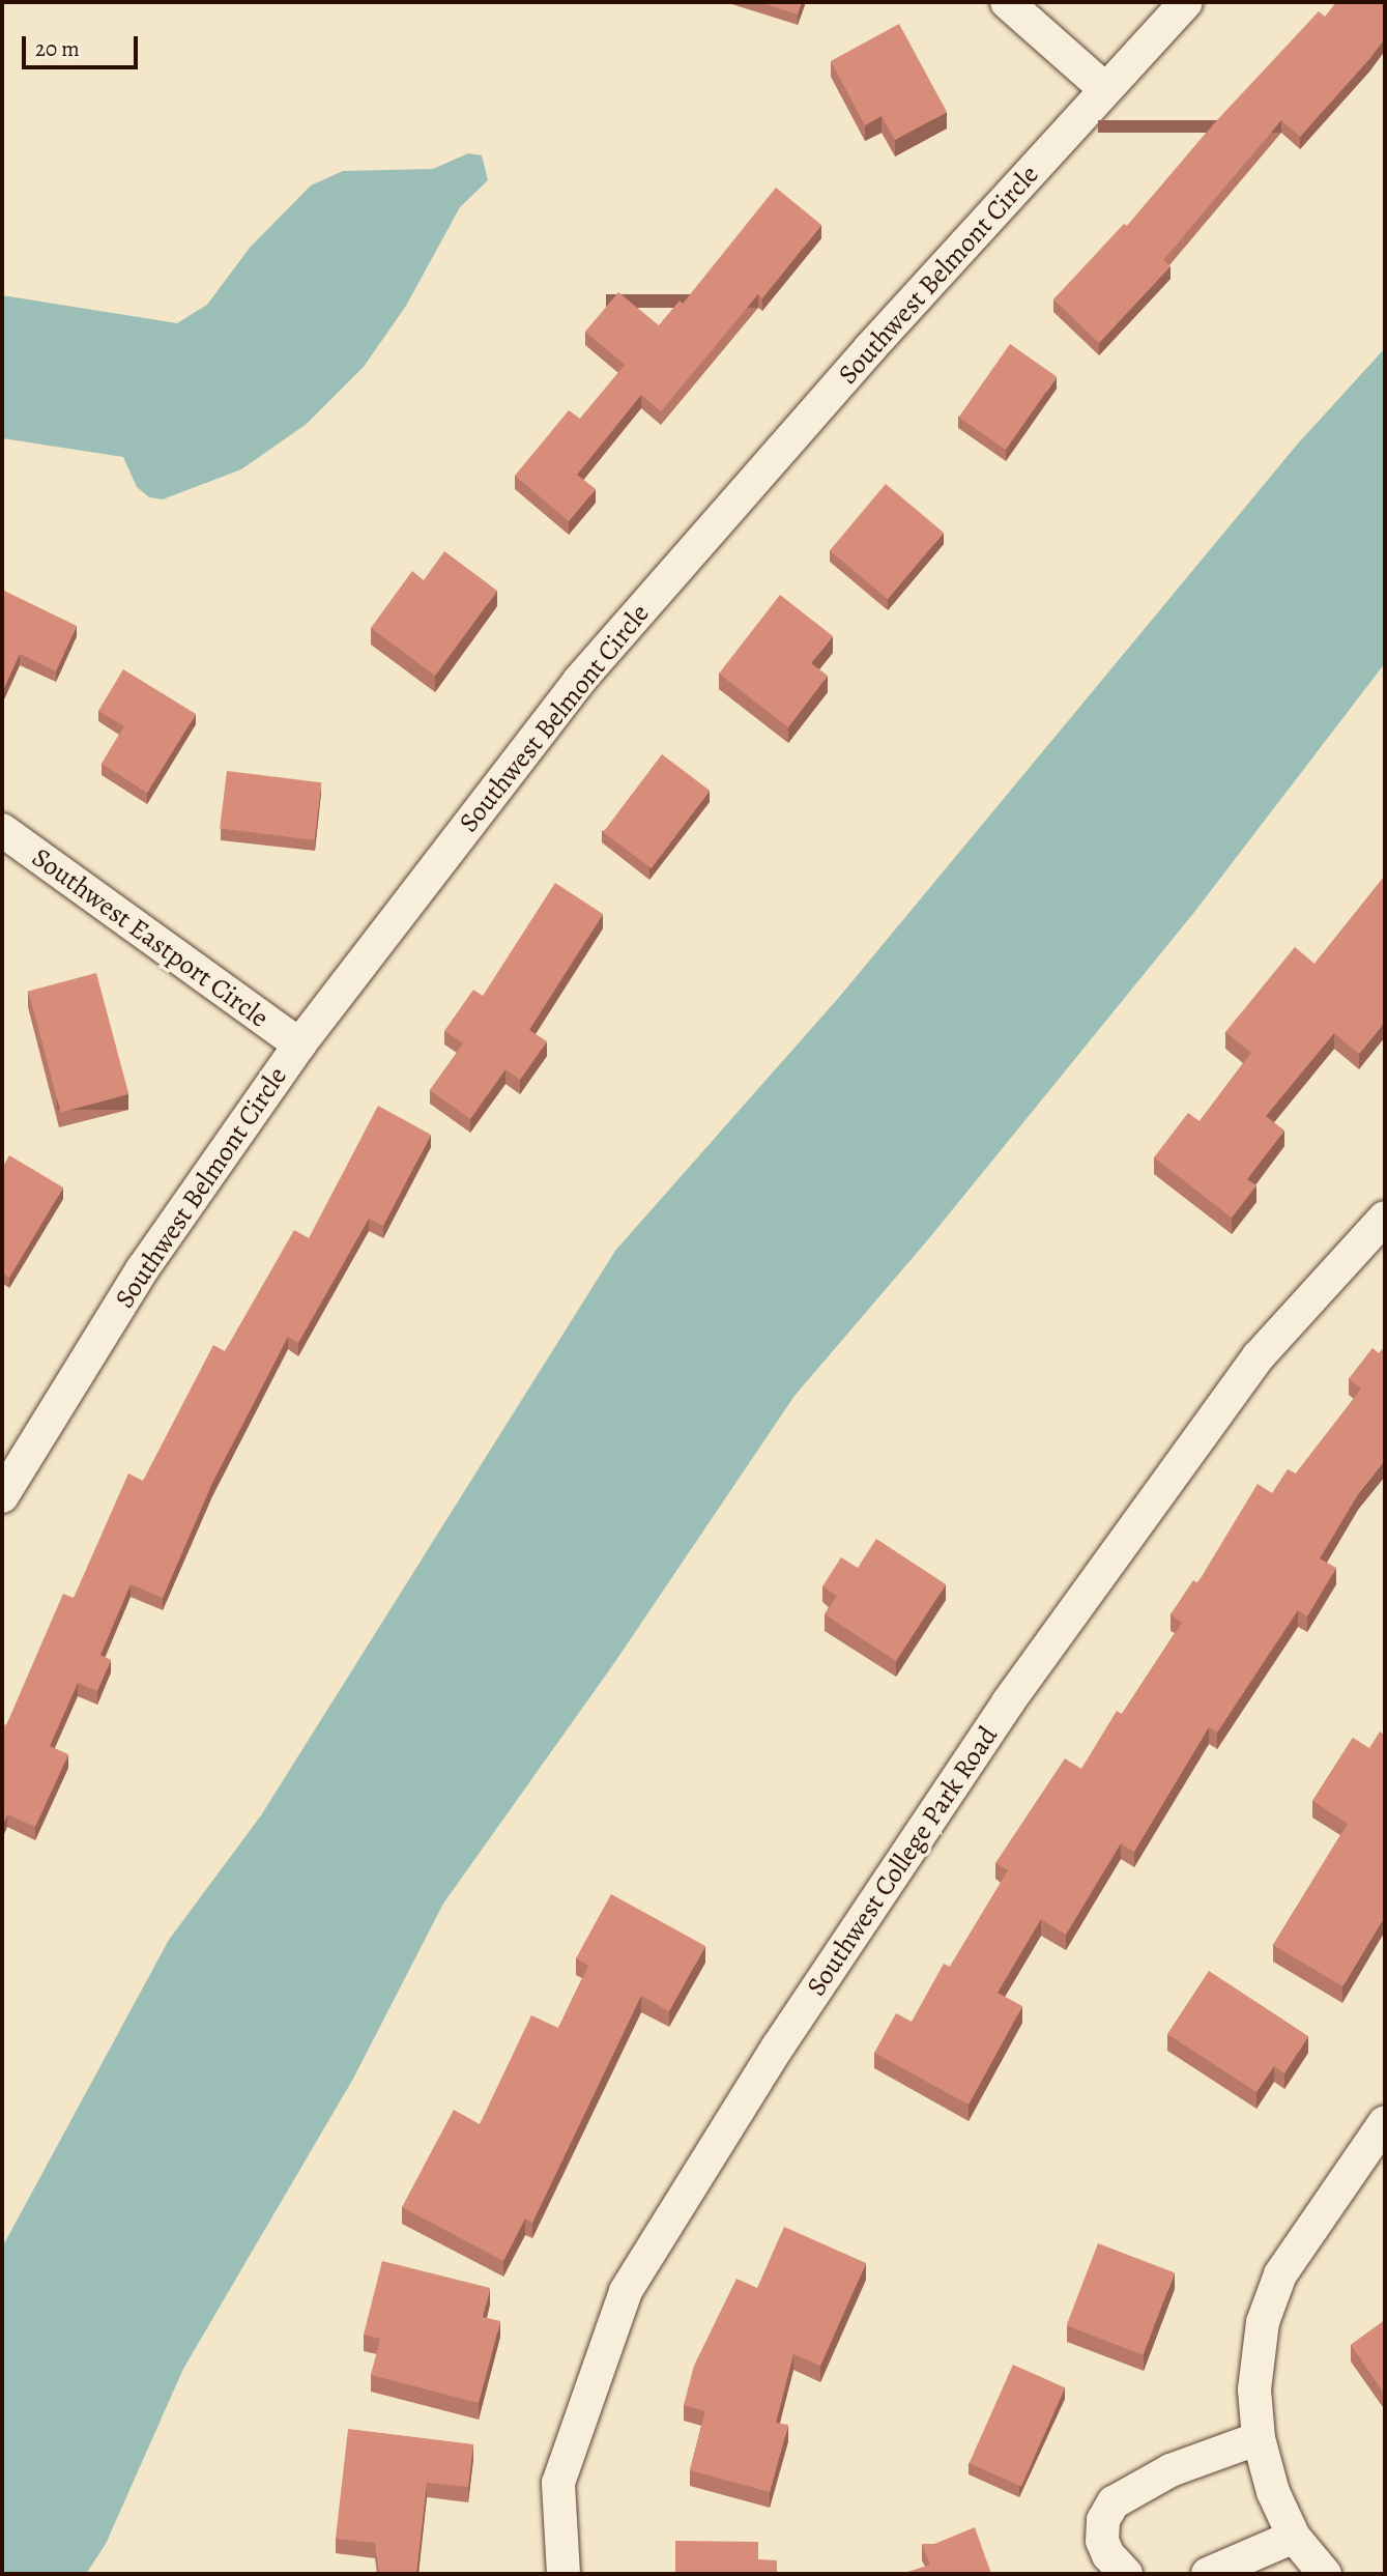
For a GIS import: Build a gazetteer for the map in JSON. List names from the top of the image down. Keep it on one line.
{"streets":{"street":["Southwest Belmont Circle","Southwest Eastport Circle","Southwest College Park Road"]},"crossings":[["Southwest Belmont Circle","Southwest Eastport Circle"]],"scale_bar":"20 m"}
